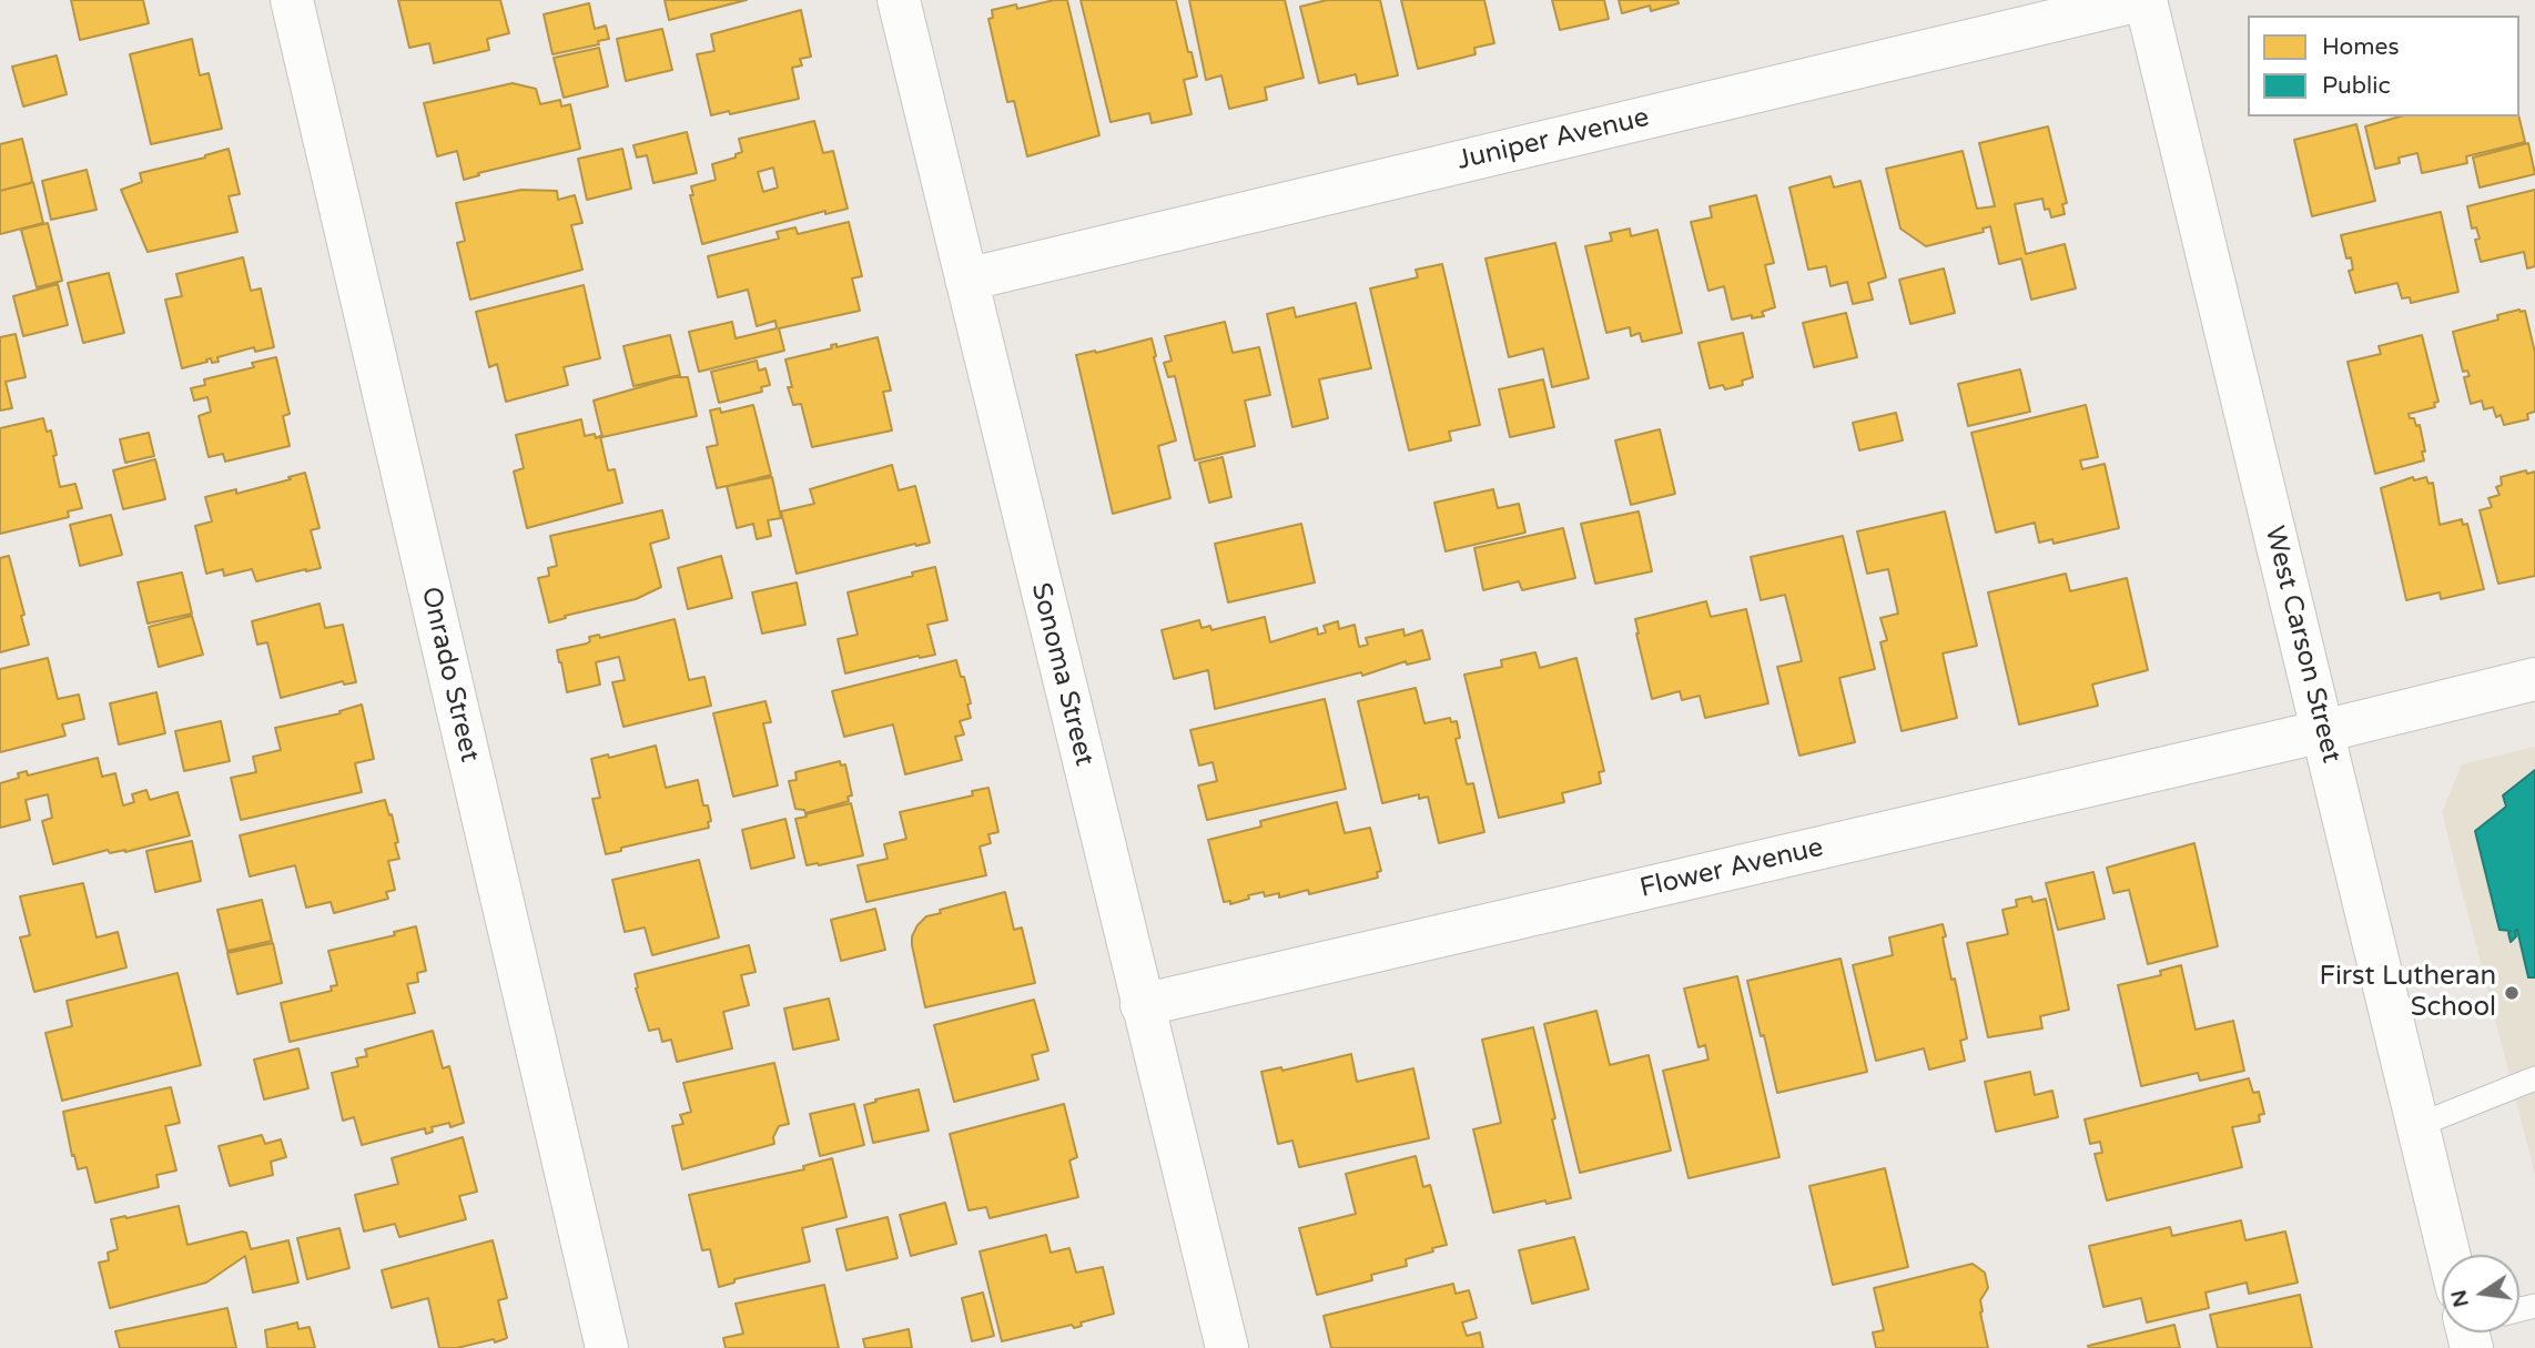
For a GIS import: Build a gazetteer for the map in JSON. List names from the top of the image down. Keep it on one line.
{"streets":{"street":["Juniper Avenue","West Carson Street","Onrado Street","Sonoma Street","Flower Avenue"]},"crossings":[["Juniper Avenue","West Carson Street"],["Juniper Avenue","Sonoma Street"],["West Carson Street","Flower Avenue"],["Sonoma Street","Flower Avenue"]],"places":["First Lutheran School"],"legend":["Homes","Public"],"north":"left"}
